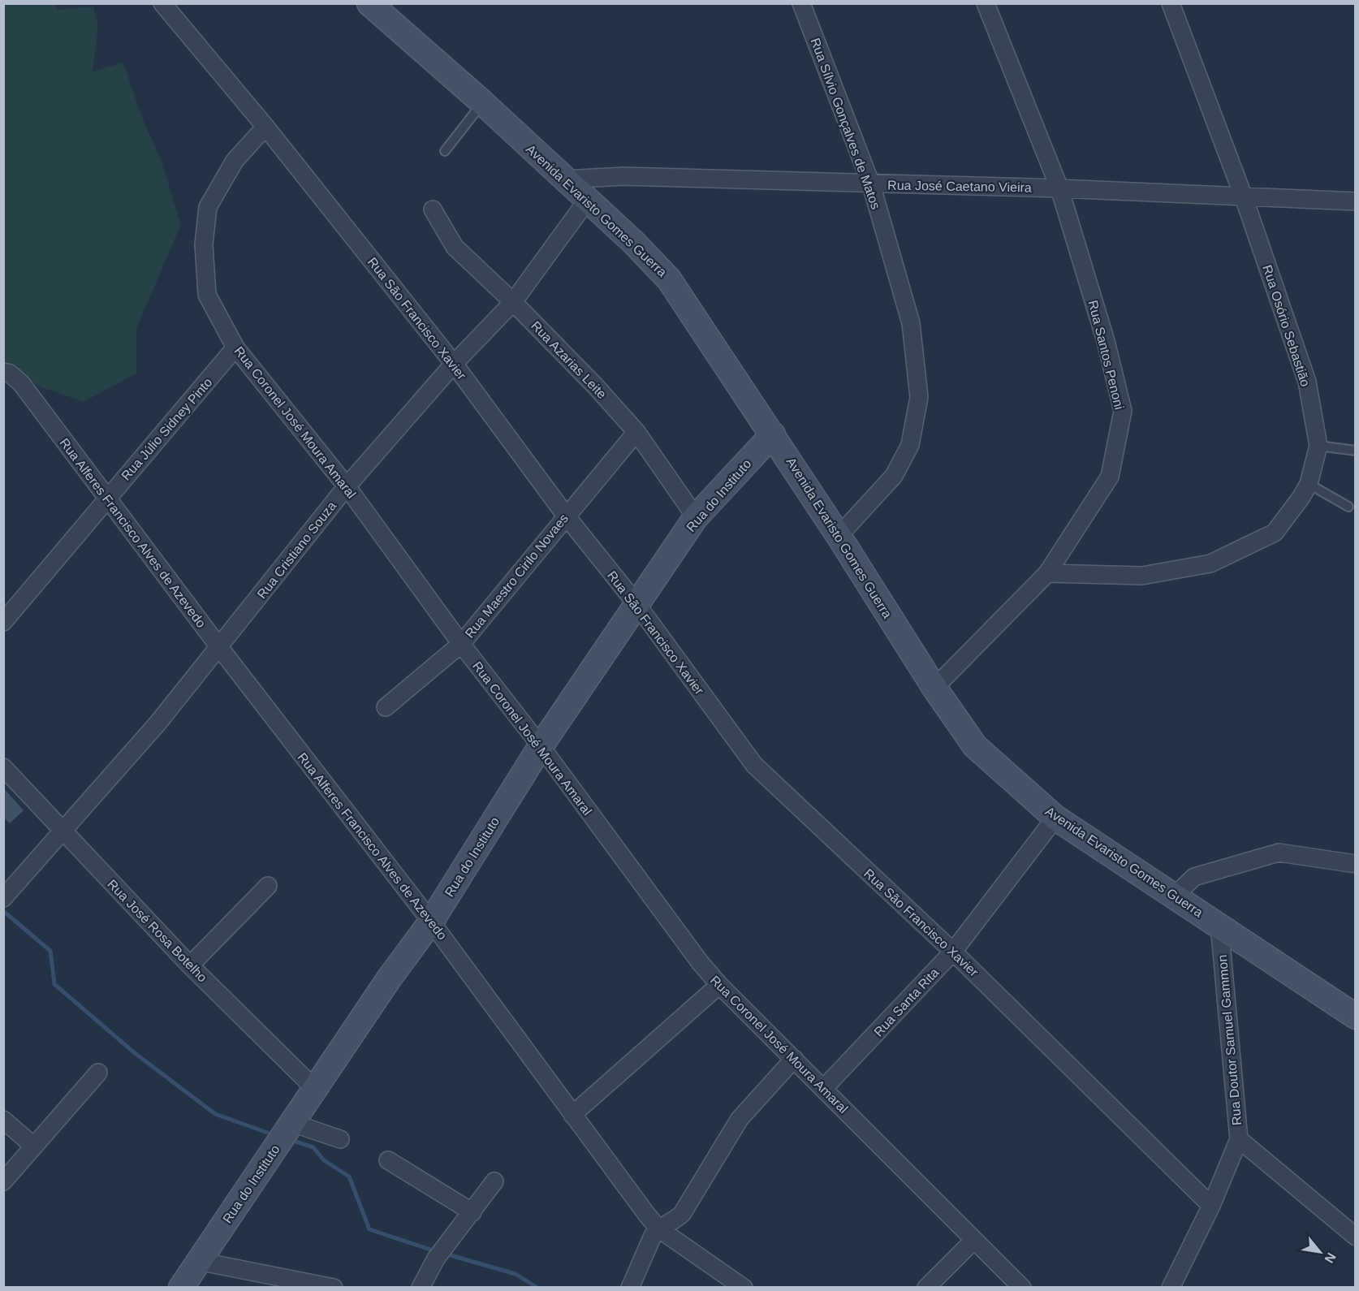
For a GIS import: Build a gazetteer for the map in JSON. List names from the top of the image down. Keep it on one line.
{"streets":{"main road":["Avenida Evaristo Gomes Guerra","Rua do Instituto"],"street":["Rua Sílvio Gonçalves de Matos","Rua José Caetano Vieira","Rua São Francisco Xavier","Rua Osório Sebastião","Rua Santos Penoni","Rua Azarias Leite","Rua Coronel José Moura Amaral","Rua Júlio Sidney Pinto","Rua Alferes Francisco Alves de Azevedo","Rua Cristiano Souza","Rua Maestro Cirilo Novaes","Rua José Rosa Botelho","Rua Santa Rita","Rua Doutor Samuel Gammon"]},"crossings":[["Rua Sílvio Gonçalves de Matos","Rua José Caetano Vieira"],["Rua Sílvio Gonçalves de Matos","Avenida Evaristo Gomes Guerra"],["Rua José Caetano Vieira","Avenida Evaristo Gomes Guerra"],["Rua José Caetano Vieira","Rua Osório Sebastião"],["Rua José Caetano Vieira","Rua Santos Penoni"],["Avenida Evaristo Gomes Guerra","Rua Santos Penoni"],["Avenida Evaristo Gomes Guerra","Rua do Instituto"],["Avenida Evaristo Gomes Guerra","Rua Cristiano Souza"],["Avenida Evaristo Gomes Guerra","Rua Santa Rita"],["Avenida Evaristo Gomes Guerra","Rua Doutor Samuel Gammon"],["Rua São Francisco Xavier","Rua Coronel José Moura Amaral"],["Rua São Francisco Xavier","Rua do Instituto"],["Rua São Francisco Xavier","Rua Cristiano Souza"],["Rua São Francisco Xavier","Rua Maestro Cirilo Novaes"],["Rua São Francisco Xavier","Rua Santa Rita"],["Rua São Francisco Xavier","Rua Doutor Samuel Gammon"],["Rua Osório Sebastião","Rua Santos Penoni"],["Rua Azarias Leite","Rua do Instituto"],["Rua Azarias Leite","Rua Cristiano Souza"],["Rua Azarias Leite","Rua Maestro Cirilo Novaes"],["Rua Coronel José Moura Amaral","Rua Júlio Sidney Pinto"],["Rua Coronel José Moura Amaral","Rua do Instituto"],["Rua Coronel José Moura Amaral","Rua Cristiano Souza"],["Rua Coronel José Moura Amaral","Rua Maestro Cirilo Novaes"],["Rua Coronel José Moura Amaral","Rua Santa Rita"],["Rua Júlio Sidney Pinto","Rua Alferes Francisco Alves de Azevedo"],["Rua do Instituto","Rua Alferes Francisco Alves de Azevedo"],["Rua do Instituto","Rua José Rosa Botelho"],["Rua Alferes Francisco Alves de Azevedo","Rua Cristiano Souza"],["Rua Cristiano Souza","Rua José Rosa Botelho"]],"north":"bottom right"}
